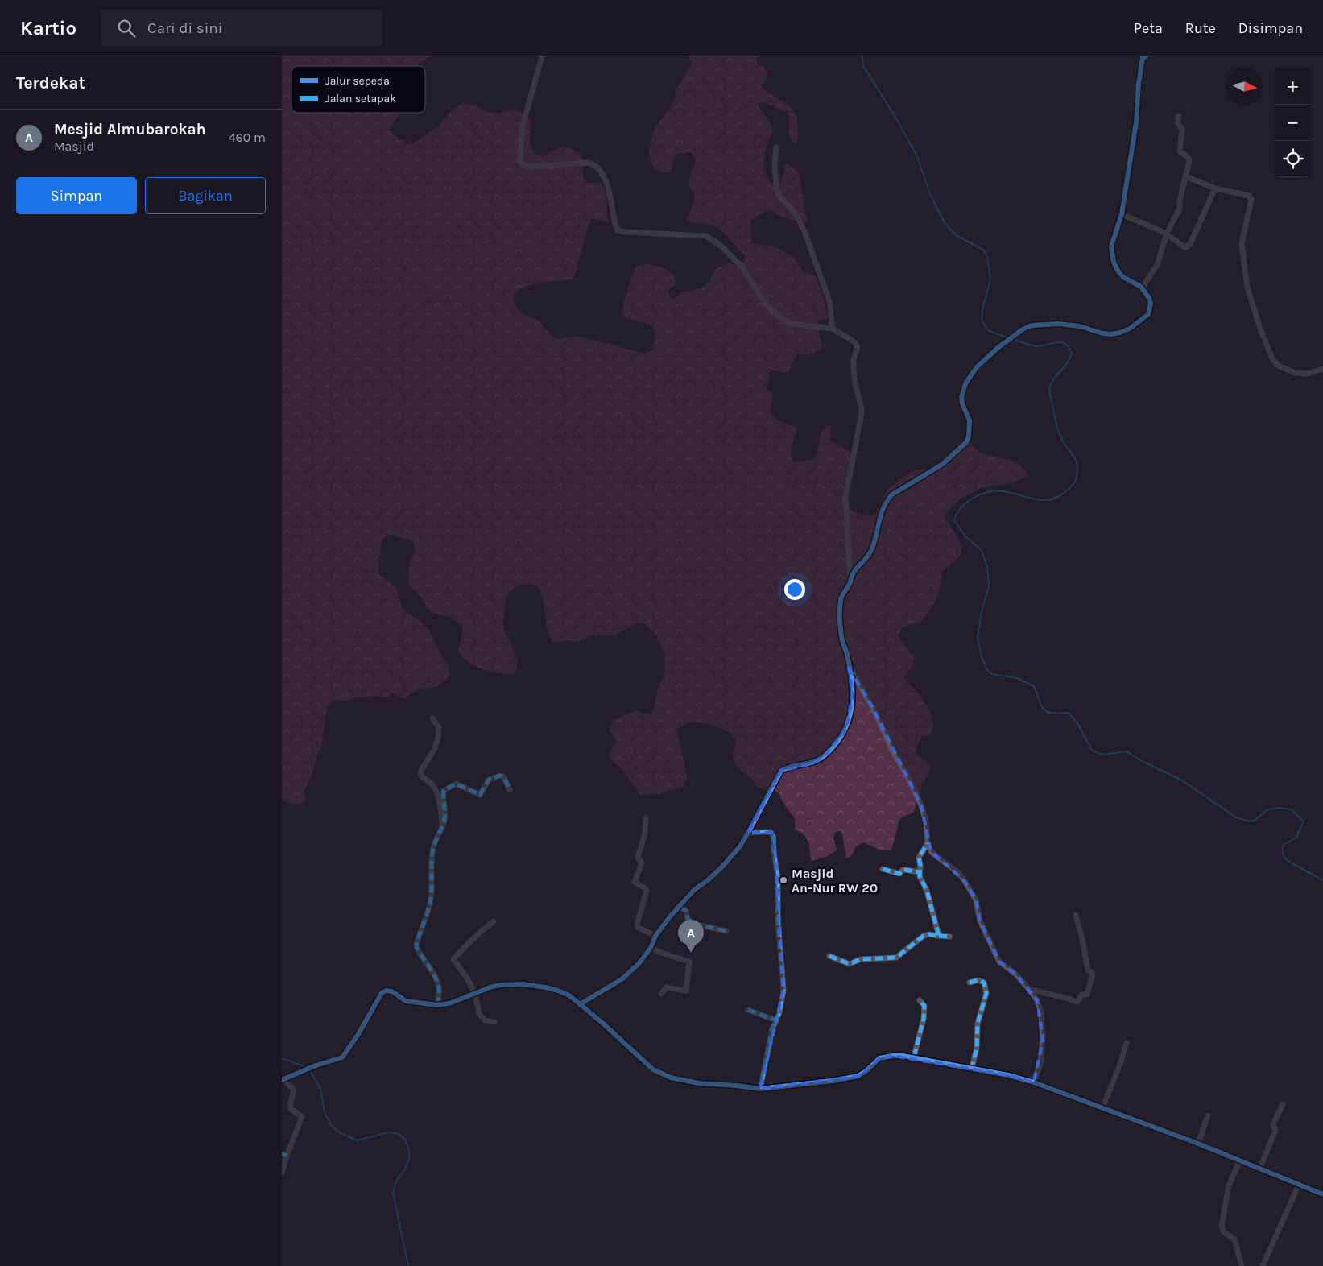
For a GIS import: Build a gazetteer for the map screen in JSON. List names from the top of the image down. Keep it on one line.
{"places":["Masjid An-Nur RW 20"],"legend":["Jalur sepeda","Jalan setapak"],"north":"right","page":{"header":"Kartio","search":"Cari di sini","nav":["Peta","Rute","Disimpan"],"heading":"Terdekat","map_buttons":["+","−"],"list":[{"mark":"A","name":"Mesjid Almubarokah","note":"Masjid","value":"460 m"}],"buttons":["Simpan","Bagikan"],"pins":"A"}}
